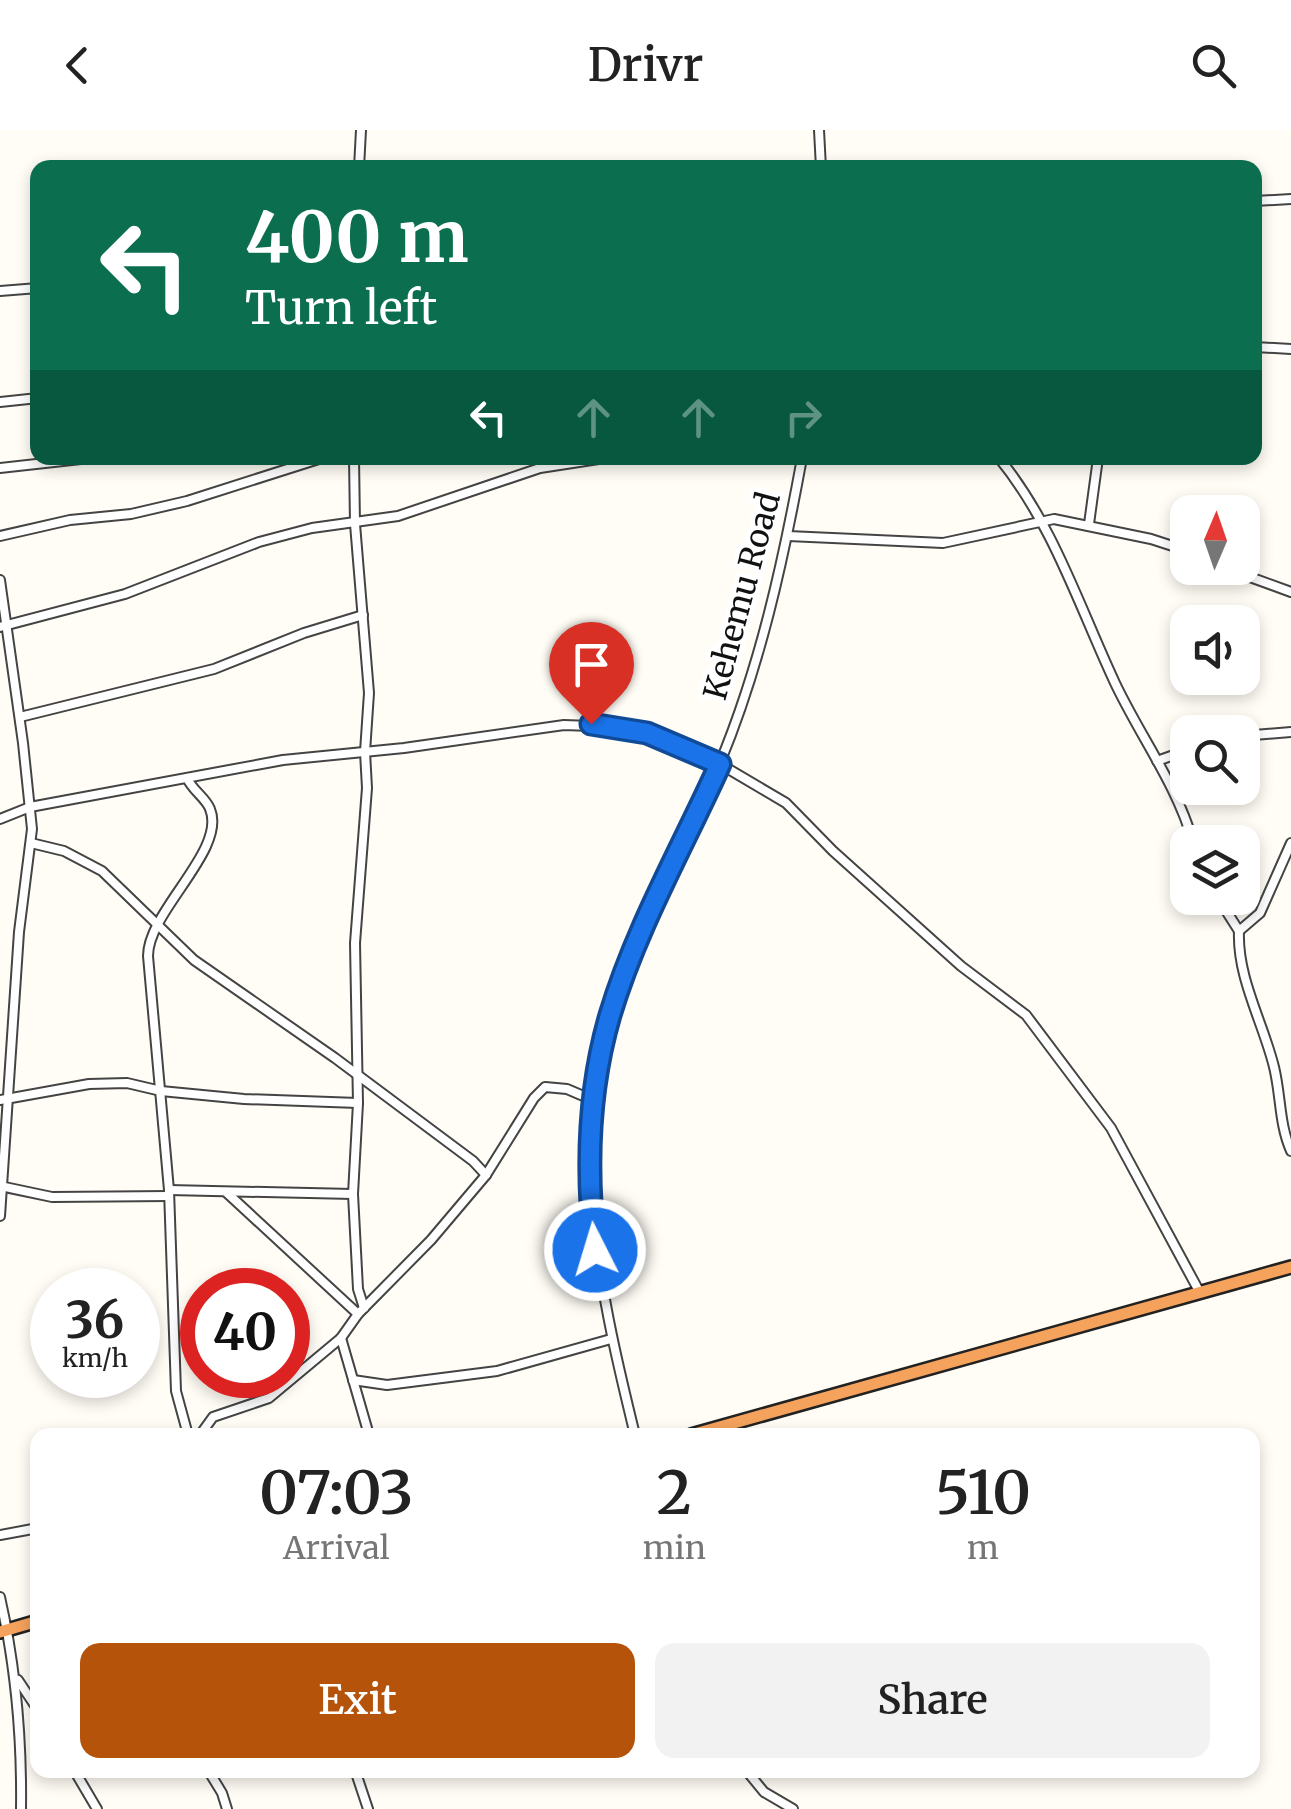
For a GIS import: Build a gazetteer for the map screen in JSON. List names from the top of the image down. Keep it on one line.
{"streets":{"street":["Kehemu Road"]},"north":"top","page":{"header":"Drivr","turn":["400 m","Turn left"],"speed":"36 km/h","limit":"40","eta":["07:03","Arrival","2","min","510","m"],"buttons":["Exit","Share"]}}
